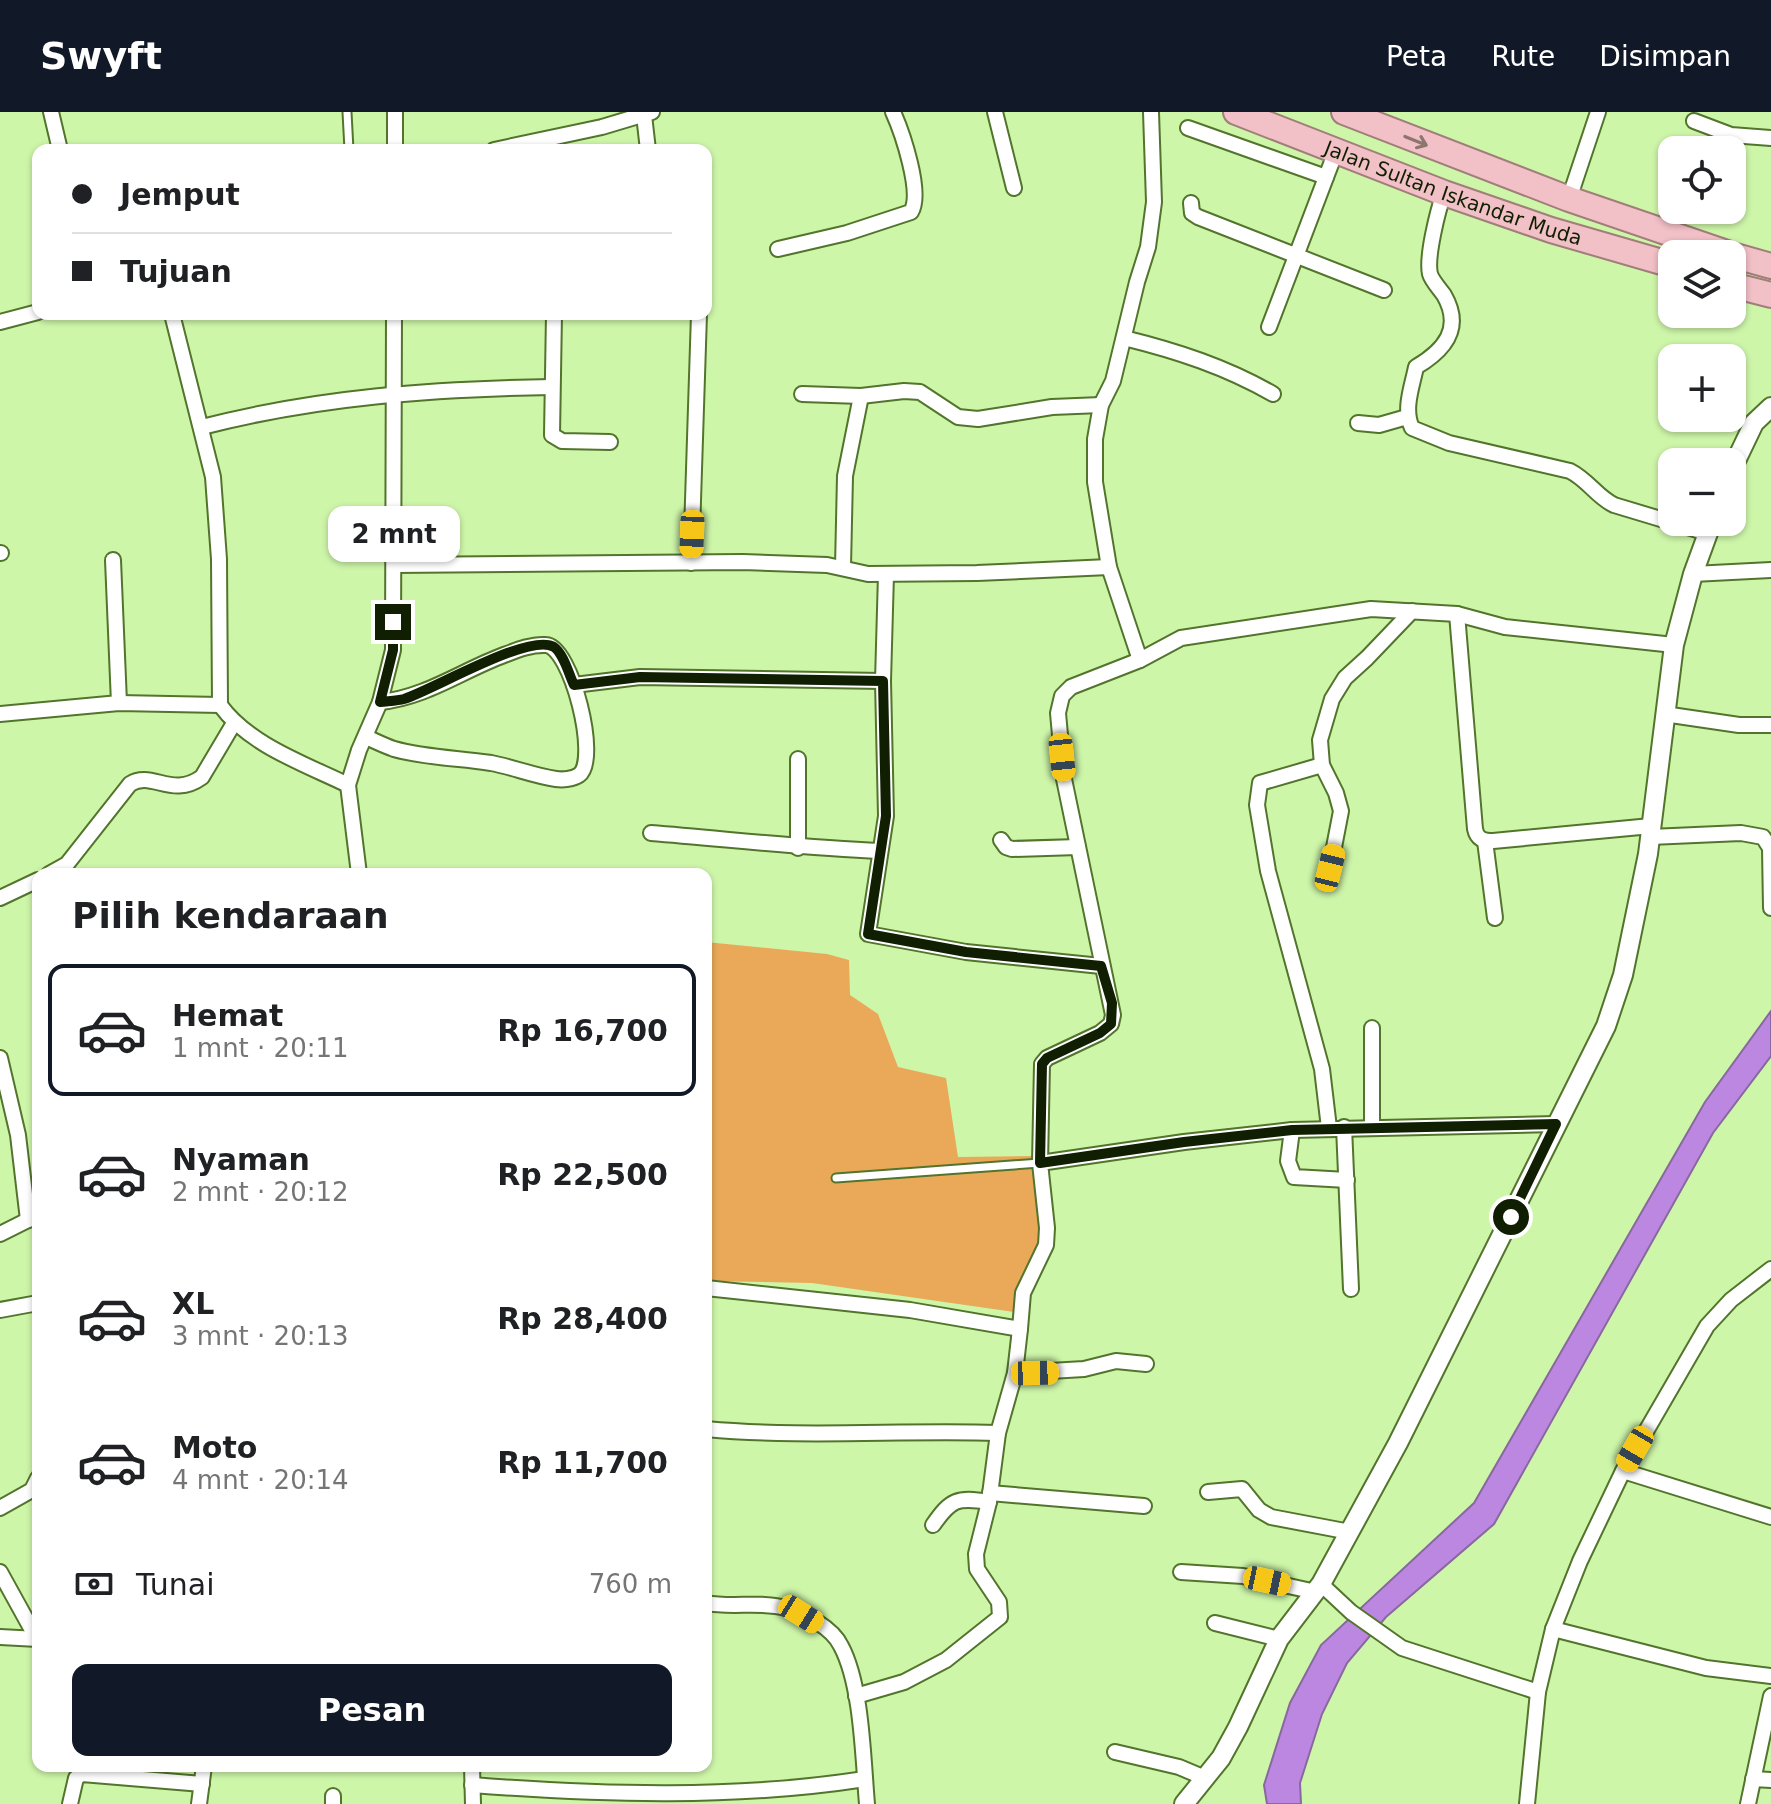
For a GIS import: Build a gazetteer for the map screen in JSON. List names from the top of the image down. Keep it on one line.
{"streets":{"highway":["Jalan Sultan Iskandar Muda"]},"page":{"header":"Swyft","nav":["Peta","Rute","Disimpan"],"map_buttons":["+","−"],"banner":["Jemput","Tujuan"],"bubble":"2 mnt","heading":"Pilih kendaraan","list":[{"name":"Hemat","note":"1 mnt · 20:11","value":"Rp 16,700"},{"name":"Nyaman","note":"2 mnt · 20:12","value":"Rp 22,500"},{"name":"XL","note":"3 mnt · 20:13","value":"Rp 28,400"},{"name":"Moto","note":"4 mnt · 20:14","value":"Rp 11,700"}],"pay":["Tunai","760 m"],"buttons":"Pesan"}}
